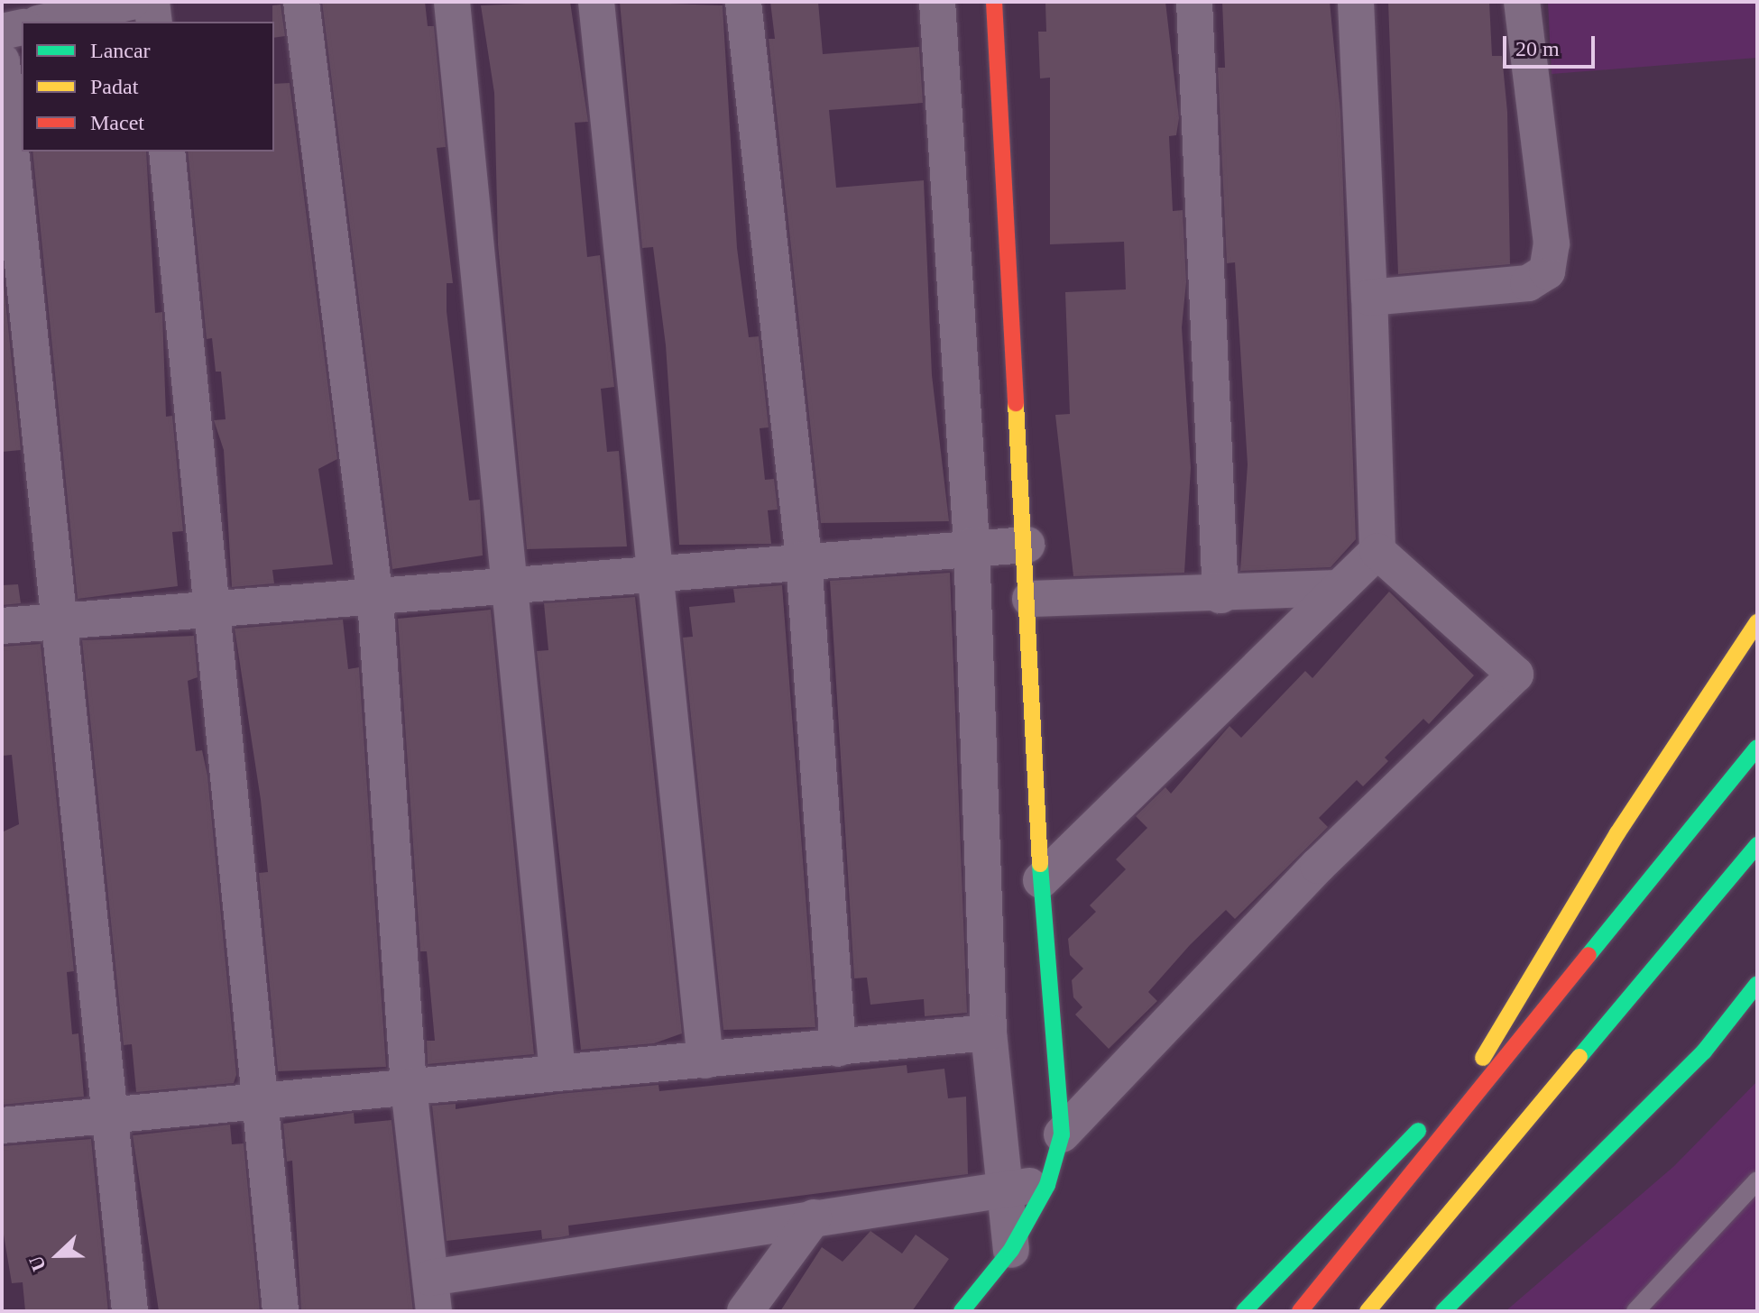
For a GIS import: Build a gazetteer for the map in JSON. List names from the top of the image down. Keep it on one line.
{"legend":["Lancar","Padat","Macet"],"scale_bar":"20 m","north":"left"}
